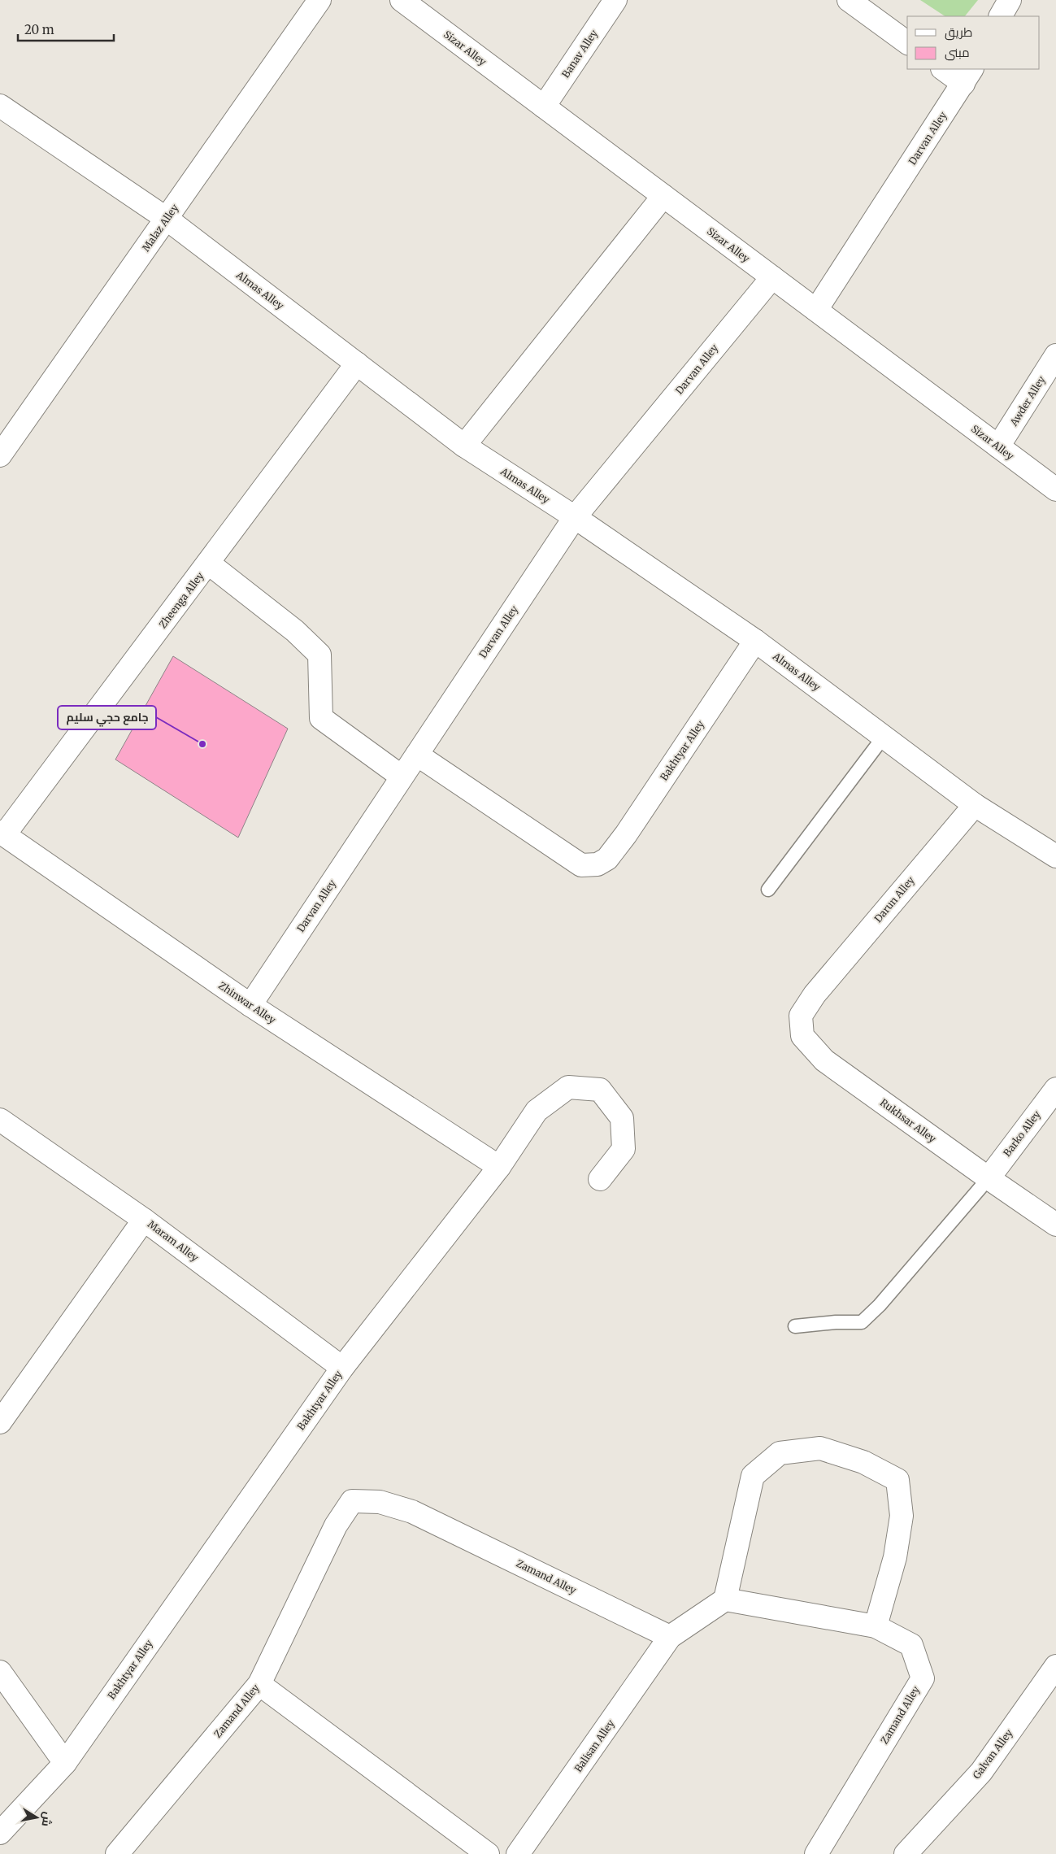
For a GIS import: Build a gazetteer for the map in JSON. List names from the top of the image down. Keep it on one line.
{"streets":{"street":["Sizar Alley","Banav Alley","Darvan Alley","Malaz Alley","Almas Alley","Awder Alley","Zheenga Alley","Bakhtyar Alley","Darun Alley","Zhinwar Alley","Rukhsar Alley","Barko Alley","Maram Alley","Zamand Alley","Balisan Alley","Galvan Alley"]},"crossings":[["Sizar Alley","Banav Alley"],["Sizar Alley","Darvan Alley"],["Sizar Alley","Awder Alley"],["Darvan Alley","Almas Alley"],["Darvan Alley","Bakhtyar Alley"],["Darvan Alley","Zhinwar Alley"],["Malaz Alley","Almas Alley"],["Almas Alley","Zheenga Alley"],["Almas Alley","Bakhtyar Alley"],["Almas Alley","Darun Alley"],["Zheenga Alley","Zhinwar Alley"],["Bakhtyar Alley","Zhinwar Alley"],["Bakhtyar Alley","Maram Alley"],["Darun Alley","Rukhsar Alley"],["Rukhsar Alley","Barko Alley"],["Zamand Alley","Balisan Alley"]],"places":["جامع حجي سليم"],"legend":["طريق","مبنى"],"scale_bar":"20 m","north":"right"}
